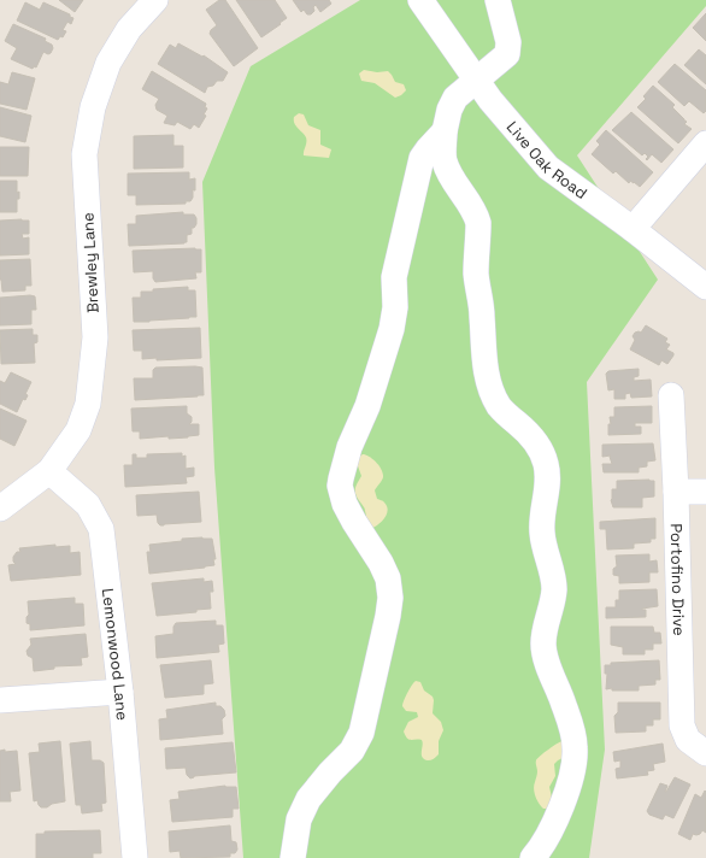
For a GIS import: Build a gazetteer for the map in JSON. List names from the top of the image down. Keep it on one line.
{"streets":{"street":["Live Oak Road","Brewley Lane","Portofino Drive","Lemonwood Lane"]},"crossings":[["Brewley Lane","Lemonwood Lane"]]}
